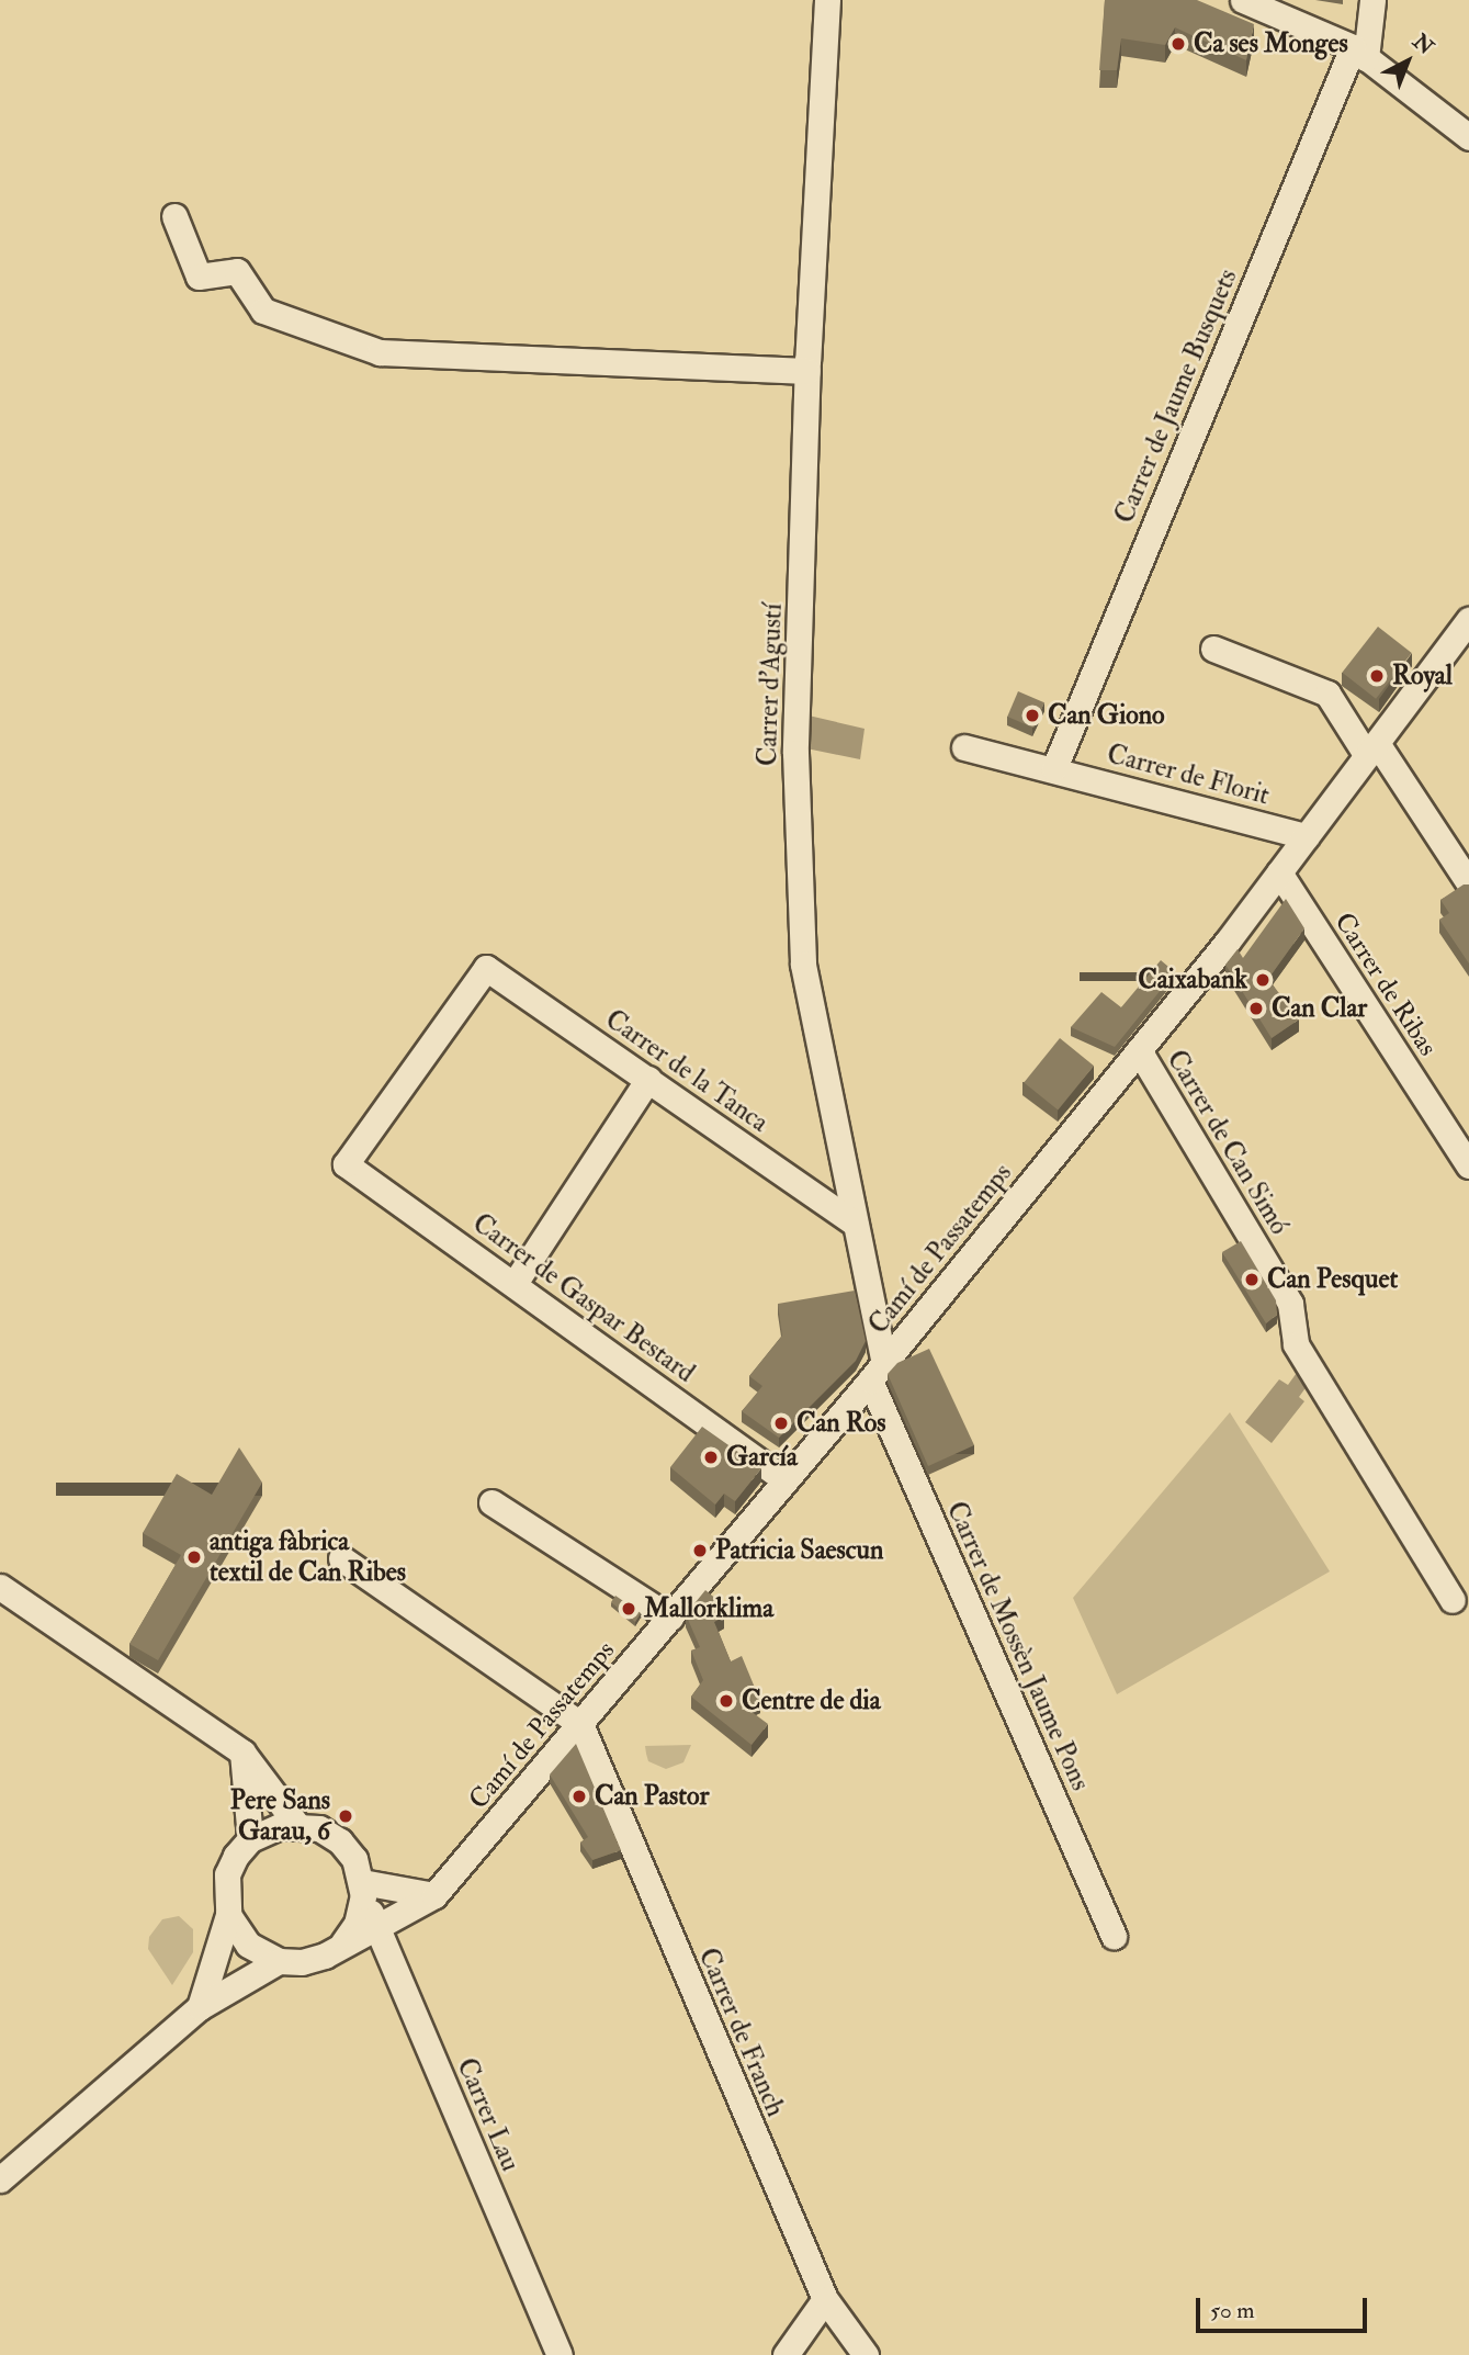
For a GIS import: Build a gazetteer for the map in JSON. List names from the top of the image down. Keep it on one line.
{"streets":{"street":["Carrer de Jaume Busquets","Carrer d'Agustí","Carrer de Florit","Carrer de Ribas","Carrer de la Tanca","Carrer de Can Simó","Camí de Passatemps","Carrer de Gaspar Bestard","Carrer de Mossèn Jaume Pons","Carrer de Franch","Carrer Lau"]},"crossings":[["Carrer de Jaume Busquets","Carrer de Florit"],["Carrer d'Agustí","Carrer de la Tanca"],["Carrer d'Agustí","Camí de Passatemps"],["Carrer d'Agustí","Carrer de Mossèn Jaume Pons"],["Carrer de Florit","Camí de Passatemps"],["Carrer de Ribas","Camí de Passatemps"],["Carrer de la Tanca","Carrer de Gaspar Bestard"],["Carrer de Can Simó","Camí de Passatemps"],["Camí de Passatemps","Carrer de Gaspar Bestard"],["Camí de Passatemps","Carrer de Mossèn Jaume Pons"],["Camí de Passatemps","Carrer de Franch"],["Camí de Passatemps","Carrer Lau"]],"places":["Ca ses Monges","Royal","Can Giono","Caixabank","Can Clar","Can Pesquet","Can Ros","García","Patricia Saescun","antiga fàbrica textil de Can Ribes","Mallorklima","Centre de dia","Can Pastor","Pere Sans Garau, 6"],"scale_bar":"50 m","north":"top right"}
